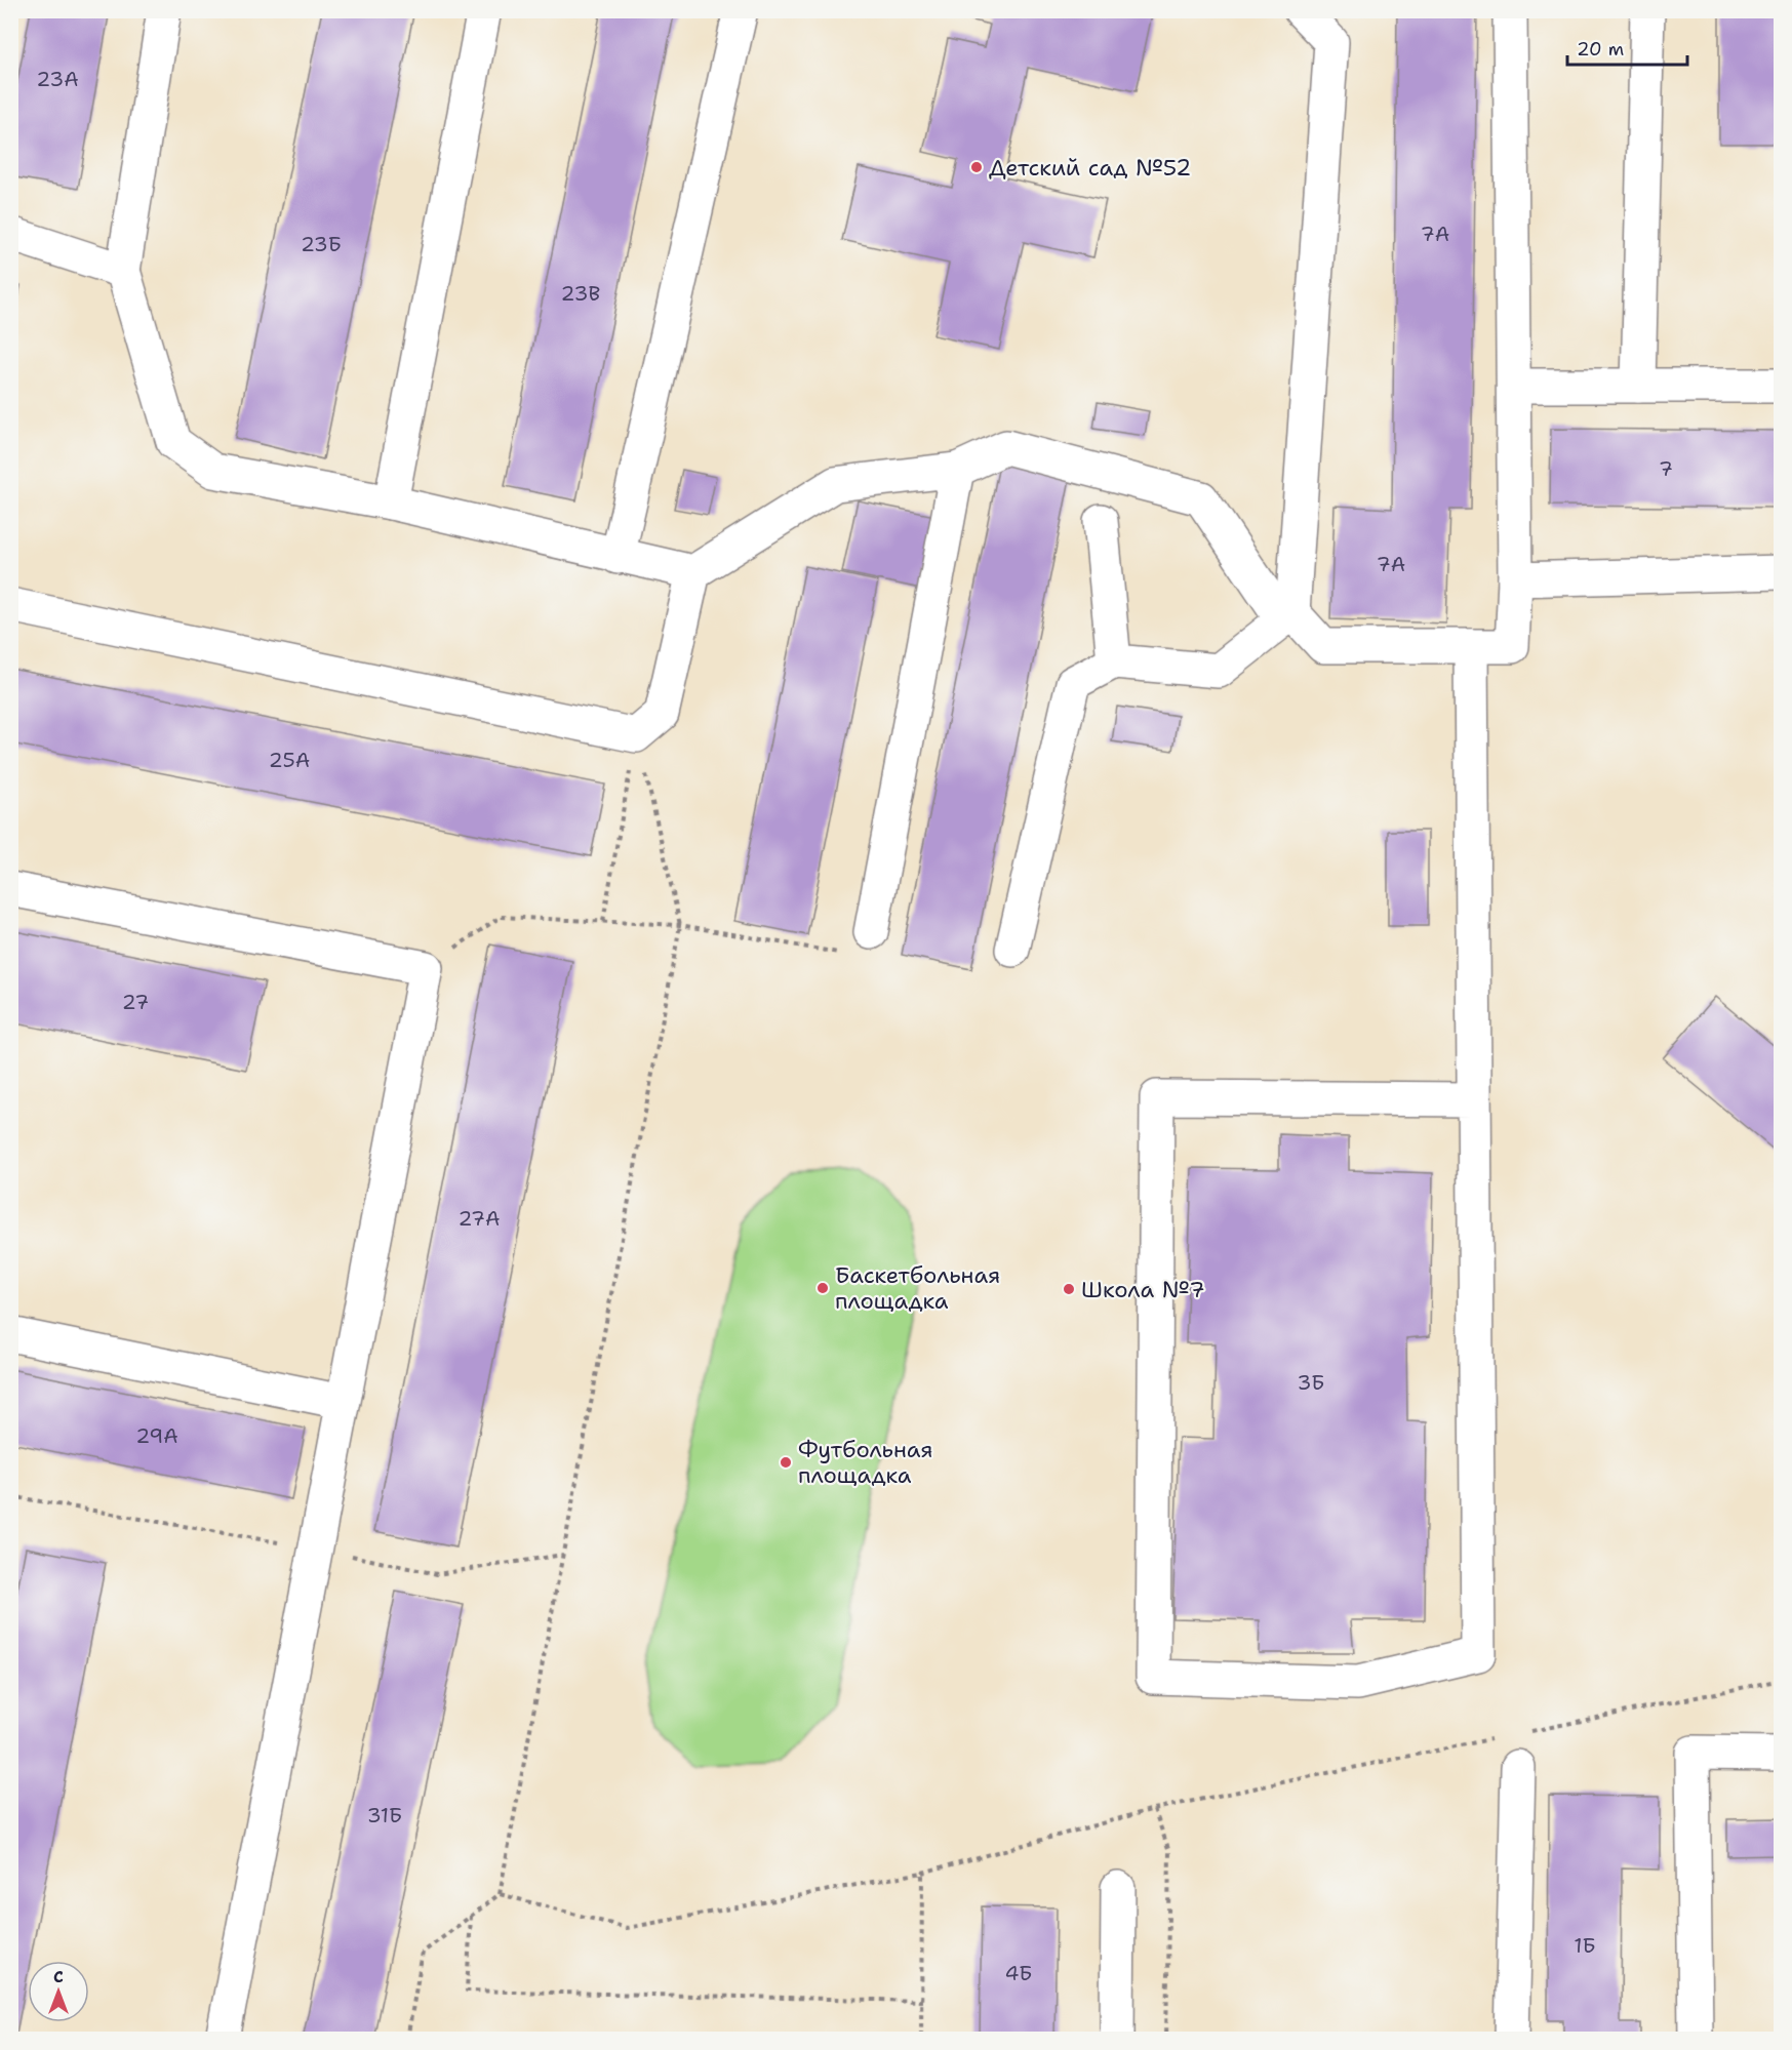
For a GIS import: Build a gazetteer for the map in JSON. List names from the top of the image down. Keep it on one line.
{"places":["Детский сад №52","Баскетбольная площадка","Школа №7","Футбольная площадка"],"house_numbers":["23А","7А","23Б","23В","7","7А","25А","27","27А","3Б","29А","31Б","1Б","4Б"],"scale_bar":"20 m","north":"top"}
